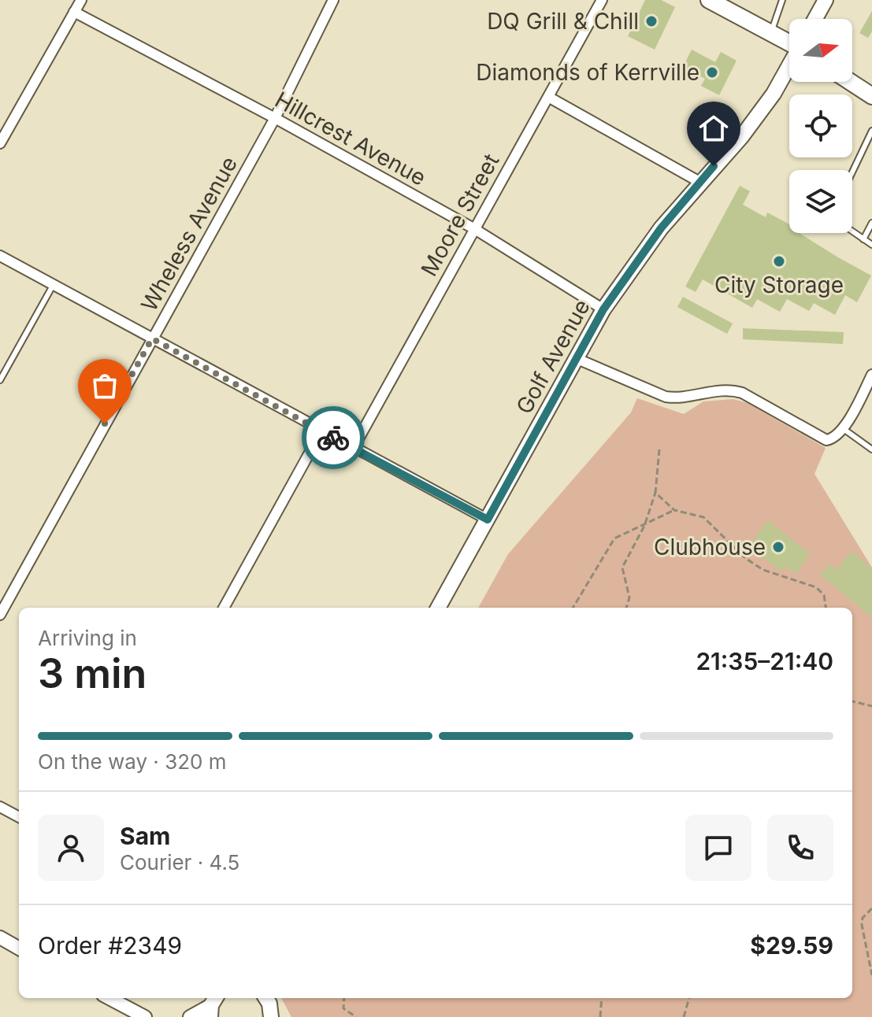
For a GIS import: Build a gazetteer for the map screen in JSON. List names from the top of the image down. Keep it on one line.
{"streets":{"main road":["Golf Avenue"],"street":["Hillcrest Avenue","Moore Street","Wheless Avenue"]},"crossings":[["Hillcrest Avenue","Moore Street"],["Hillcrest Avenue","Wheless Avenue"],["Hillcrest Avenue","Golf Avenue"]],"places":["DQ Grill & Chill","Diamonds of Kerrville","City Storage","Clubhouse"],"north":"right","page":{"heading":["3 min","Arriving in","21:35–21:40"],"panel":["Sam","Courier · 4.5","Order #2349","$29.59"],"bar":"On the way · 320 m"}}
